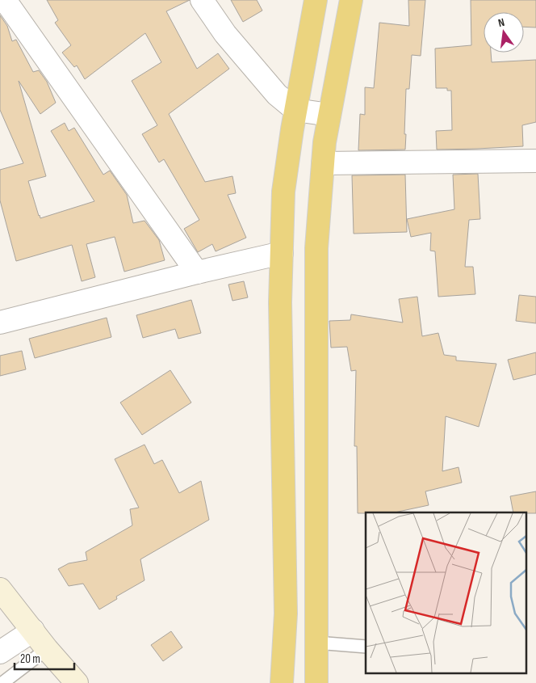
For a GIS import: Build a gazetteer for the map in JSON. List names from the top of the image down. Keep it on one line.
{"scale_bar":"20 m","north":"top"}
